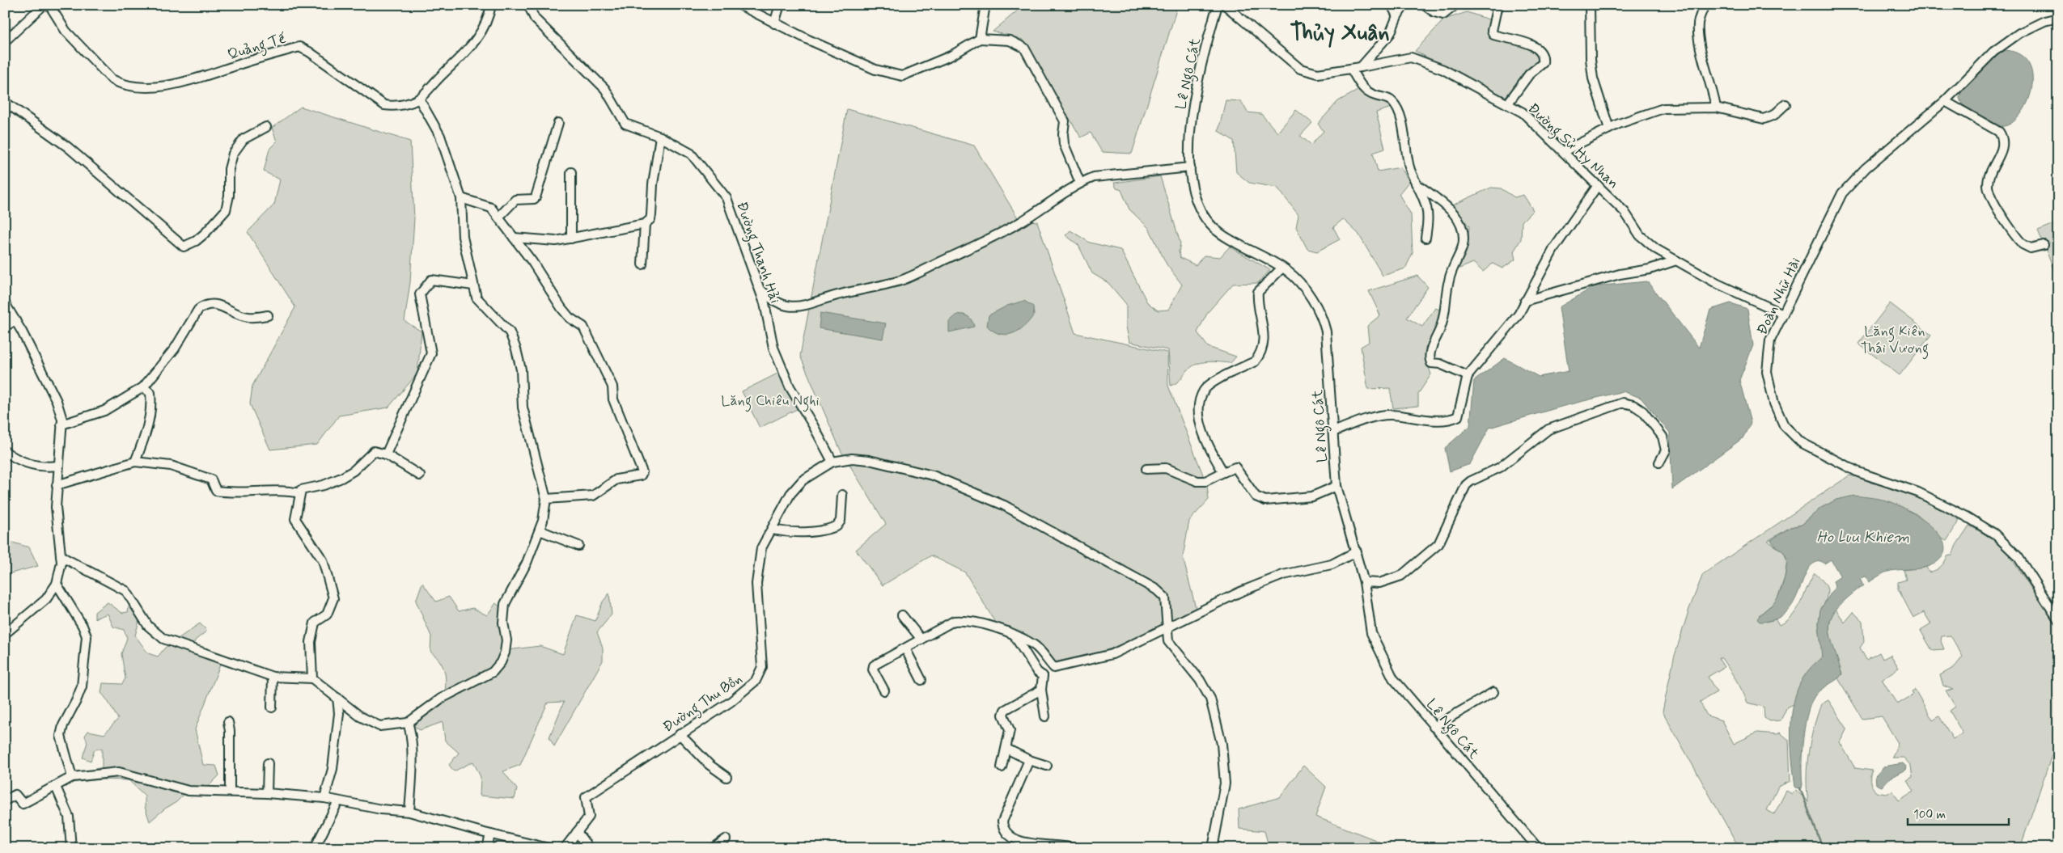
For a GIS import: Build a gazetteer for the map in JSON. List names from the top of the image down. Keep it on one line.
{"streets":{"street":["Quảng Tế","Lê Ngô Cát","Đường Sử Hy Nhan","Đường Thanh Hải","Đoàn Nhữ Hài","Đường Thu Bồn"]},"crossings":[["Đường Sử Hy Nhan","Đoàn Nhữ Hài"],["Đường Thanh Hải","Đường Thu Bồn"]],"districts":["Thủy Xuân"],"water":["Ho Luu Khiem"],"parks":["Lăng Kiên Thái Vương","Lăng Chiêu Nghi"],"scale_bar":"100 m"}
